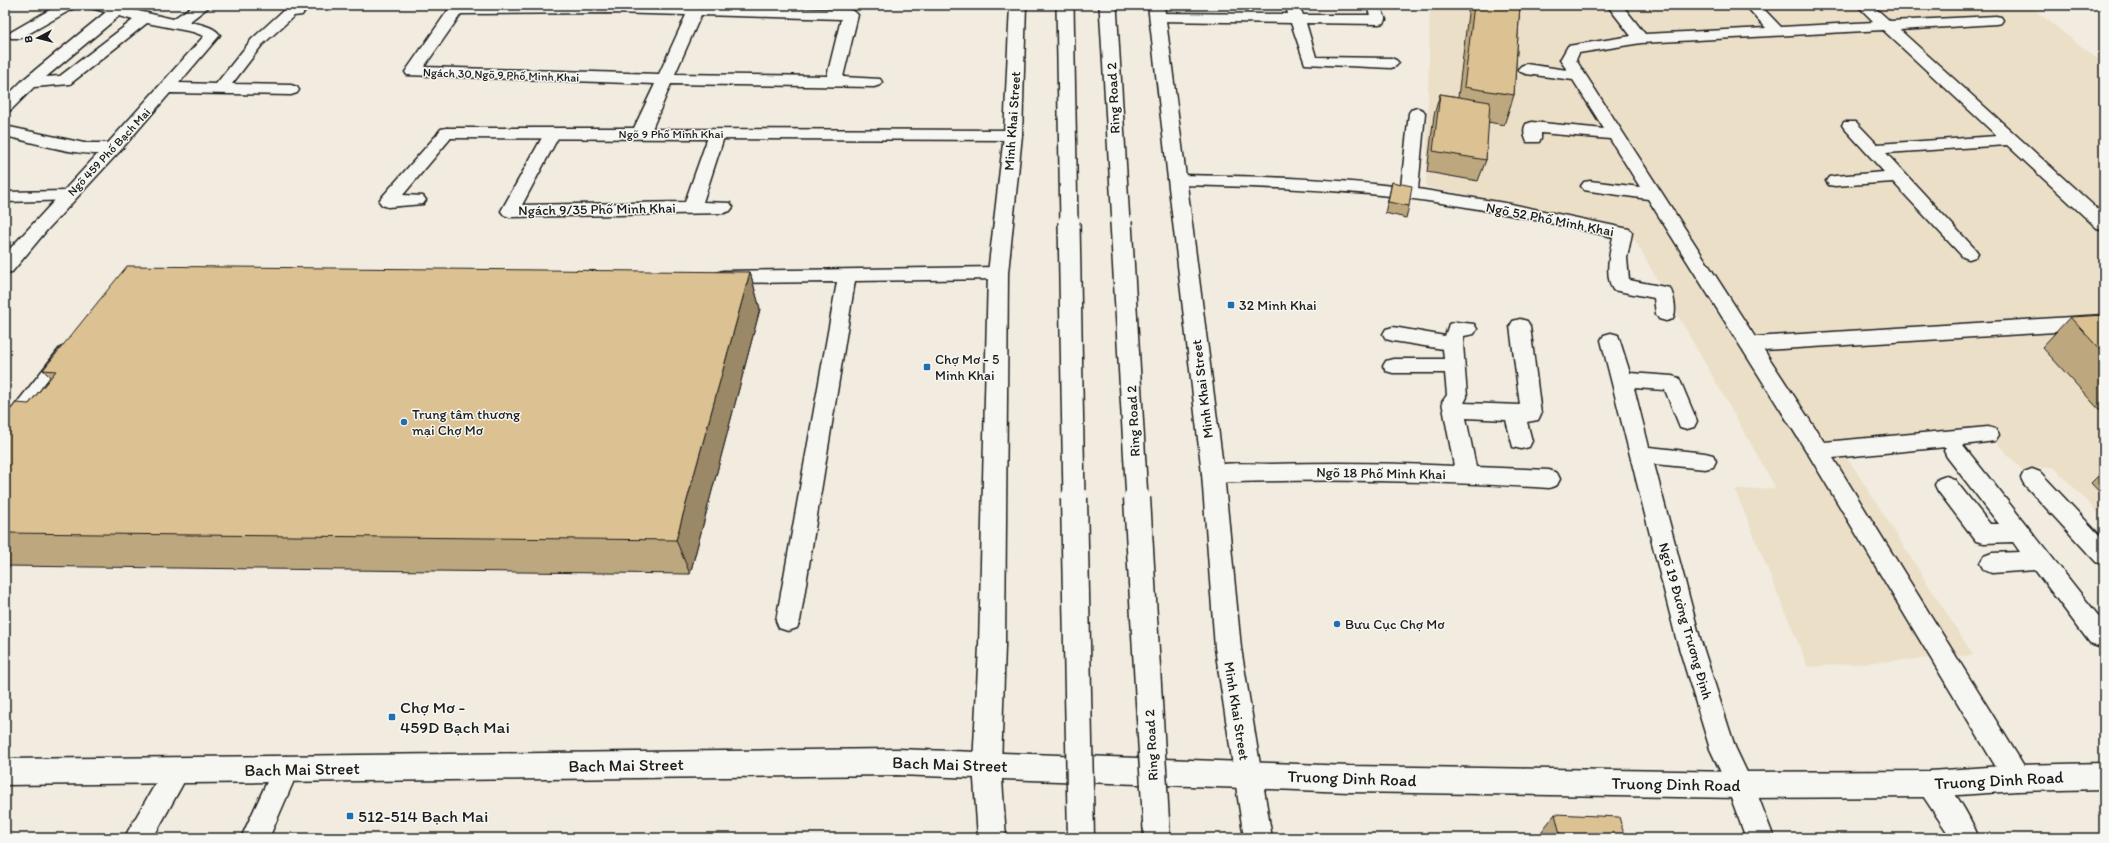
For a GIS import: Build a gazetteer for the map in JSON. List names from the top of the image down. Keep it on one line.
{"streets":{"main road":["Ngách 30 Ngõ 9 Phố Minh Khai","Ring Road 2","Minh Khai Street","Ngõ 9 Phố Minh Khai","Ngõ 459 Phố Bạch Mai","Bach Mai Street","Truong Dinh Road"],"lane":["Ngách 9/35 Phố Minh Khai","Ngõ 52 Phố Minh Khai","Ngõ 18 Phố Minh Khai","Ngõ 19 Đường Trương Định"]},"crossings":[["Minh Khai Street","Ngõ 9 Phố Minh Khai"],["Minh Khai Street","Ngõ 52 Phố Minh Khai"],["Minh Khai Street","Ngõ 18 Phố Minh Khai"],["Minh Khai Street","Bach Mai Street"],["Minh Khai Street","Truong Dinh Road"],["Ngõ 9 Phố Minh Khai","Ngách 9/35 Phố Minh Khai"],["Ngõ 19 Đường Trương Định","Truong Dinh Road"],["Bach Mai Street","Truong Dinh Road"]],"places":{"transit":["32 Minh Khai","Chợ Mơ - 5 Minh Khai","Chợ Mơ - 459D Bạch Mai","512-514 Bạch Mai"],"other":["Trung tâm thương mại Chợ Mơ","Bưu Cục Chợ Mơ"]},"north":"left"}
